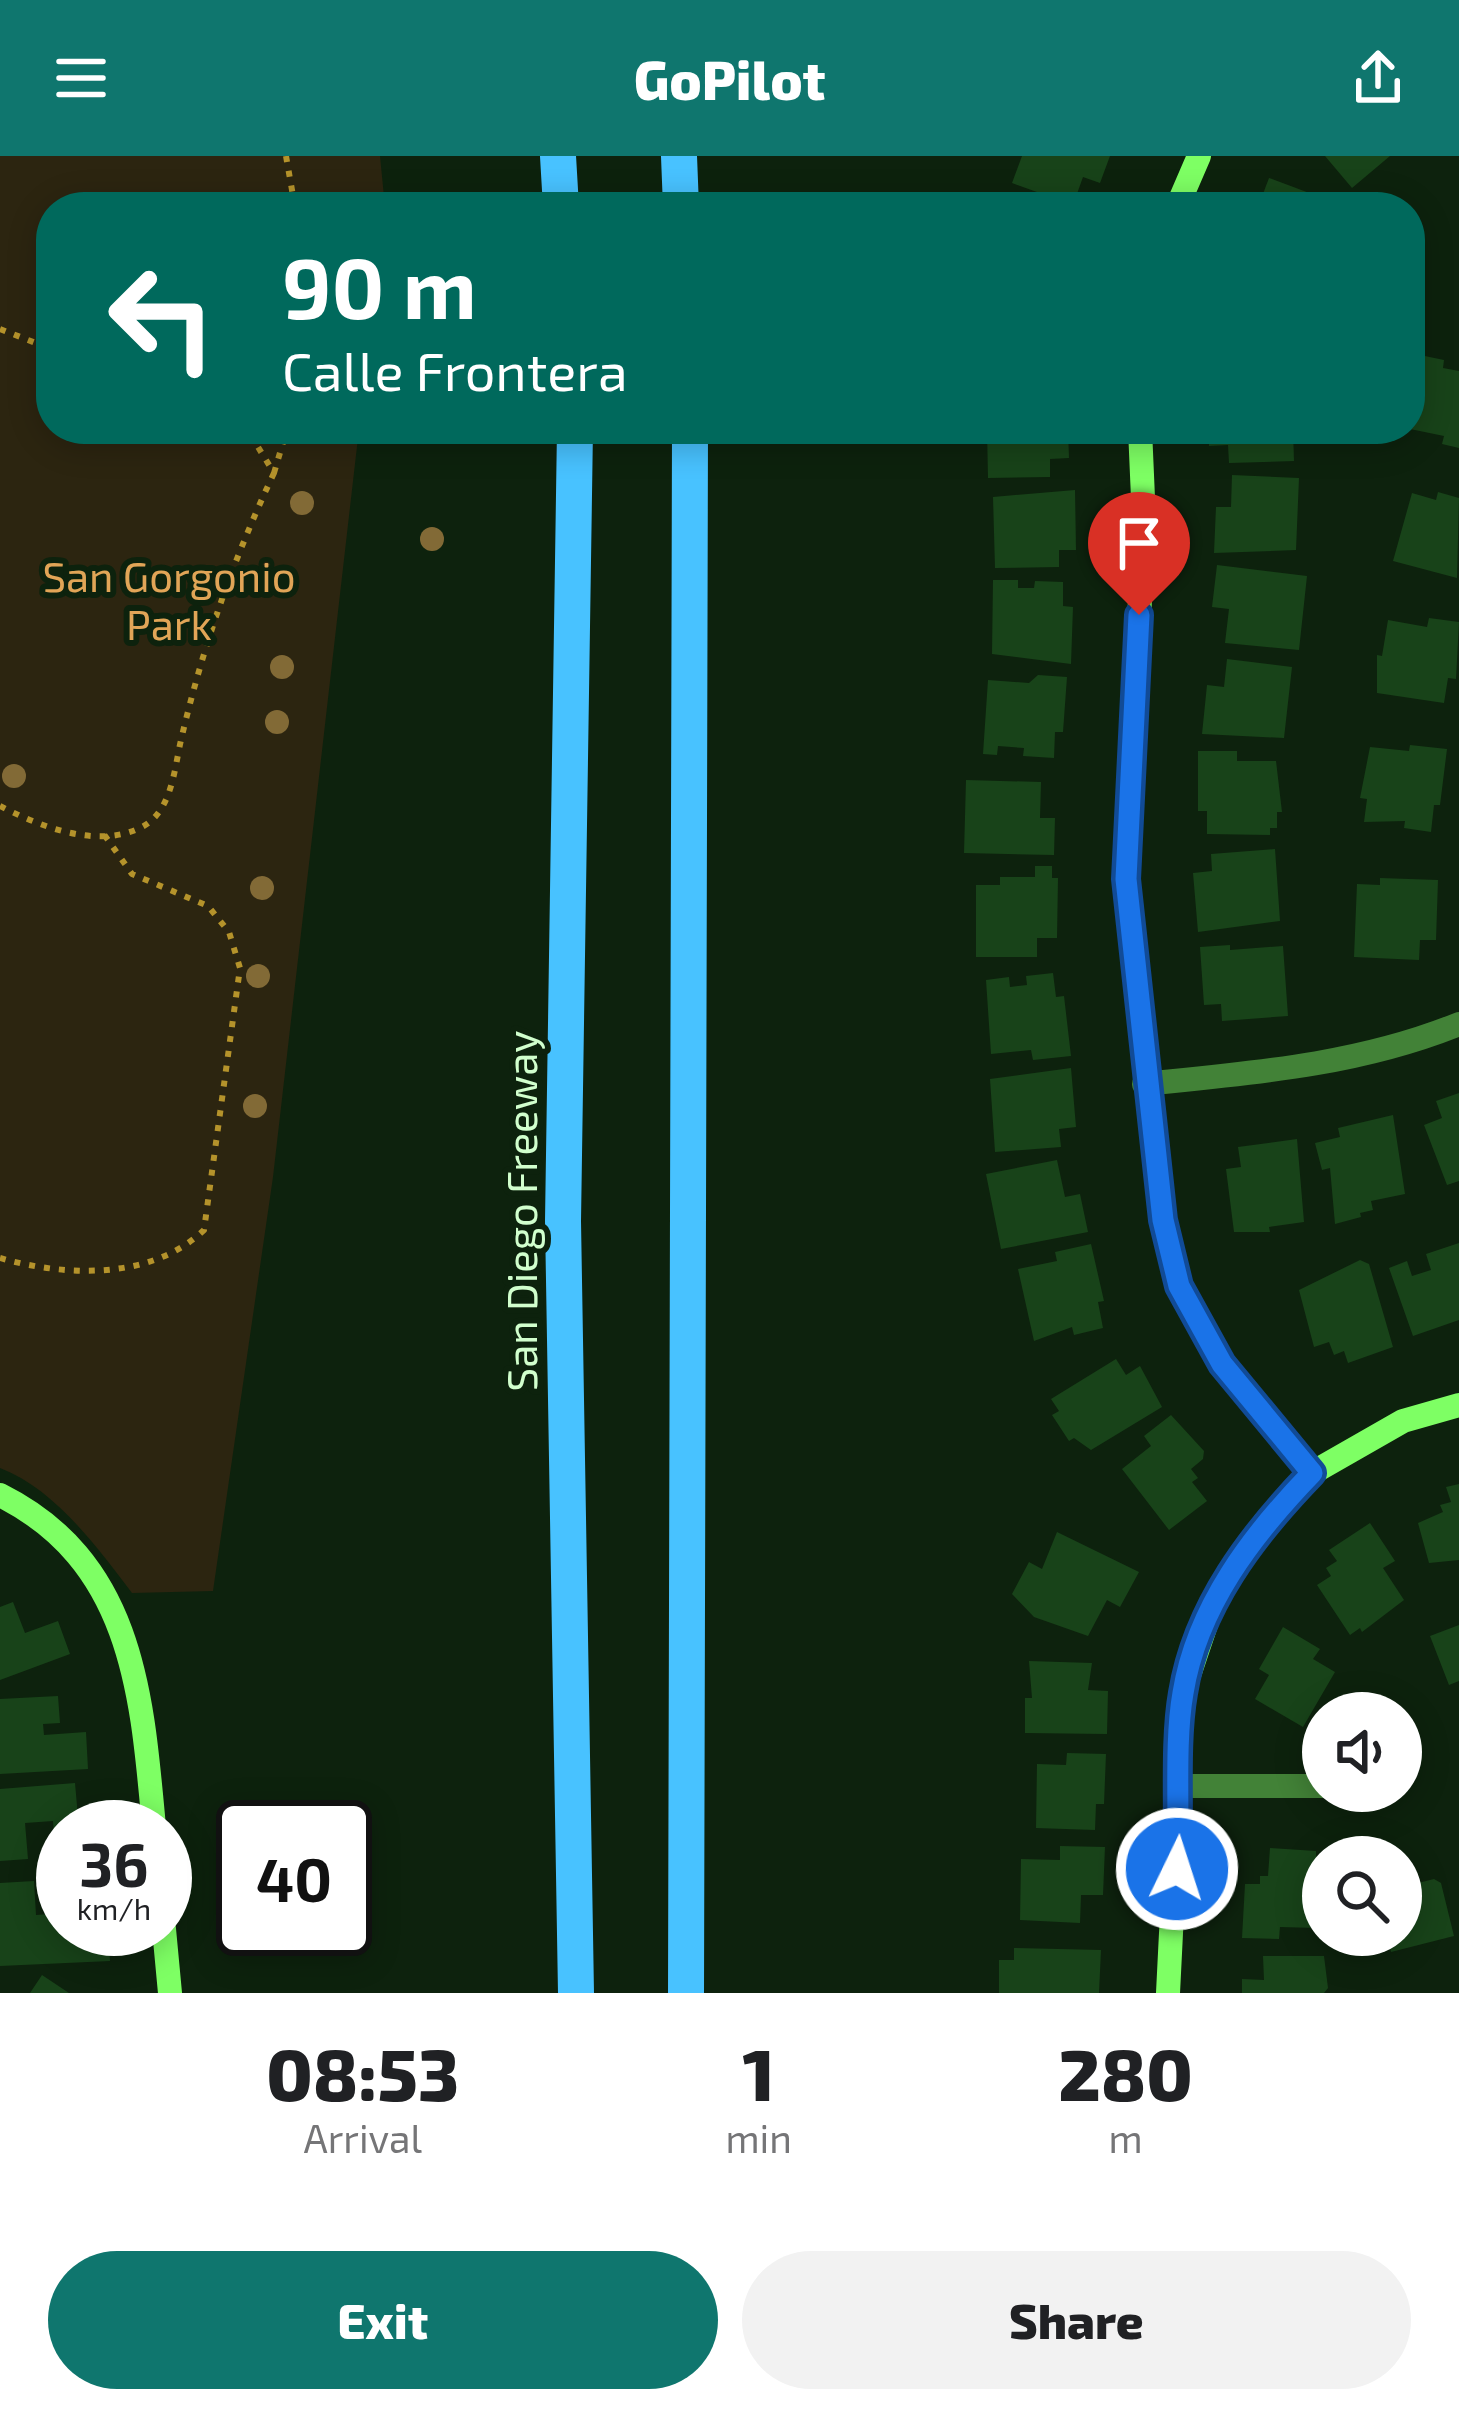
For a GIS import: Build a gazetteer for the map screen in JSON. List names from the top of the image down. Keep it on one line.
{"streets":{"highway":["San Diego Freeway"]},"parks":["San Gorgonio Park"],"page":{"header":"GoPilot","turn":["90 m","Calle Frontera"],"speed":"36 km/h","limit":"40","eta":["08:53","Arrival","1","min","280","m"],"buttons":["Exit","Share"]}}
